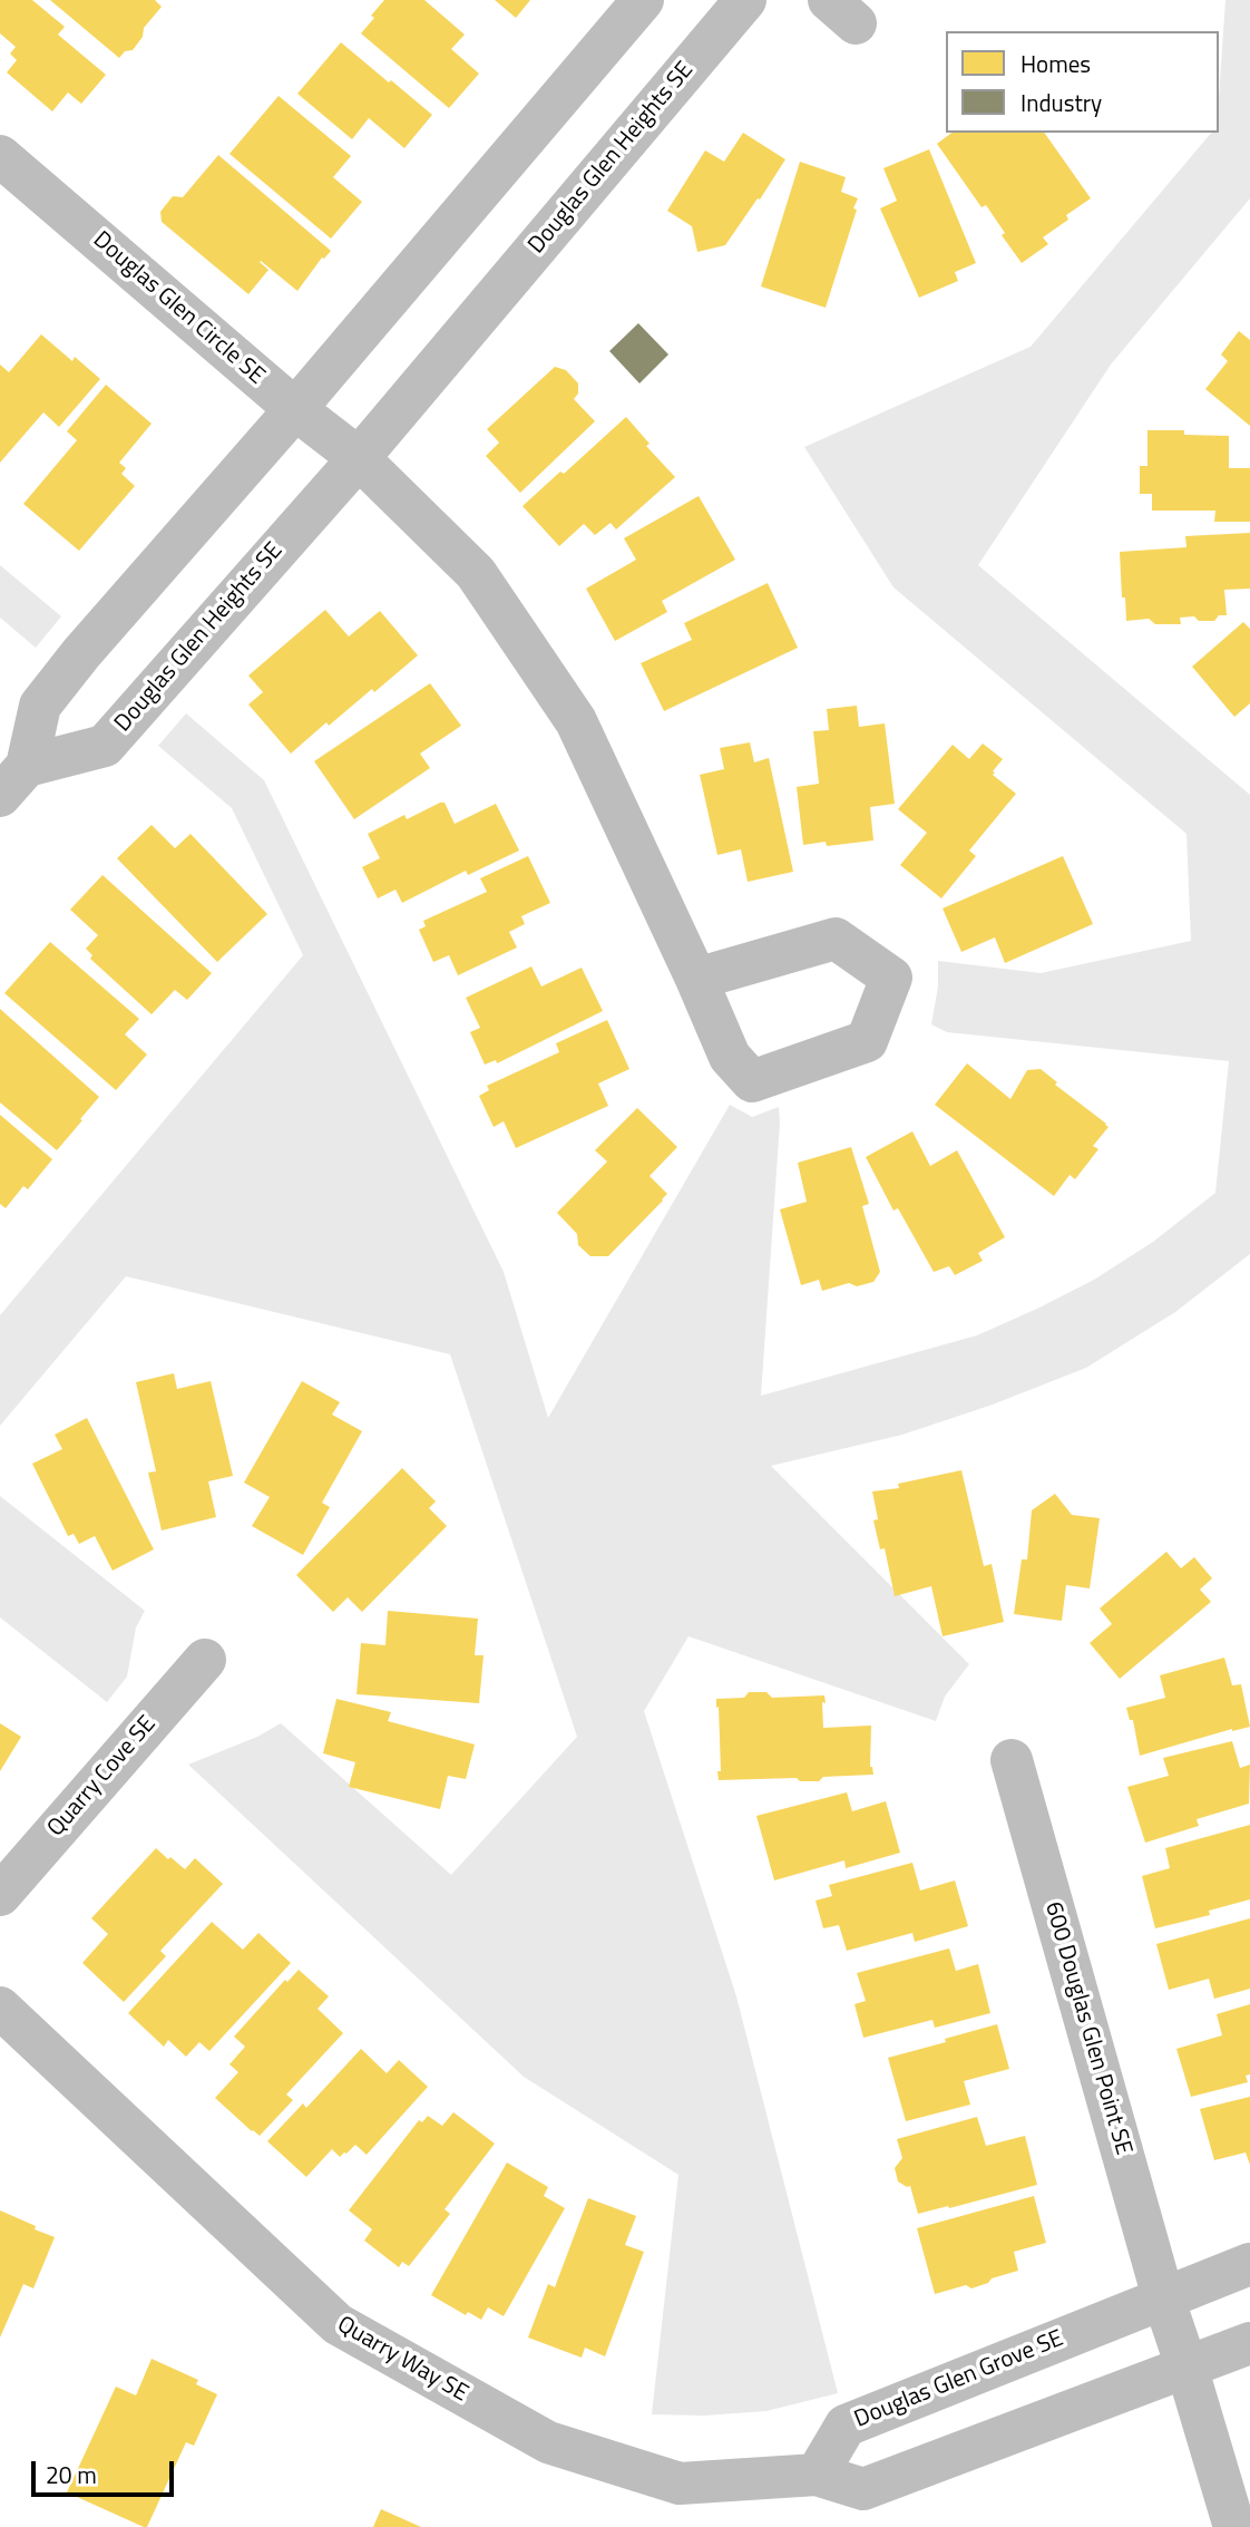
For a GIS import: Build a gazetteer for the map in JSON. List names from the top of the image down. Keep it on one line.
{"streets":{"street":["Douglas Glen Heights SE","Douglas Glen Circle SE","Quarry Cove SE","600 Douglas Glen Point SE","Quarry Way SE","Douglas Glen Grove SE"]},"crossings":[["Douglas Glen Heights SE","Douglas Glen Circle SE"],["600 Douglas Glen Point SE","Douglas Glen Grove SE"],["Quarry Way SE","Douglas Glen Grove SE"]],"legend":["Homes","Industry"],"scale_bar":"20 m"}
